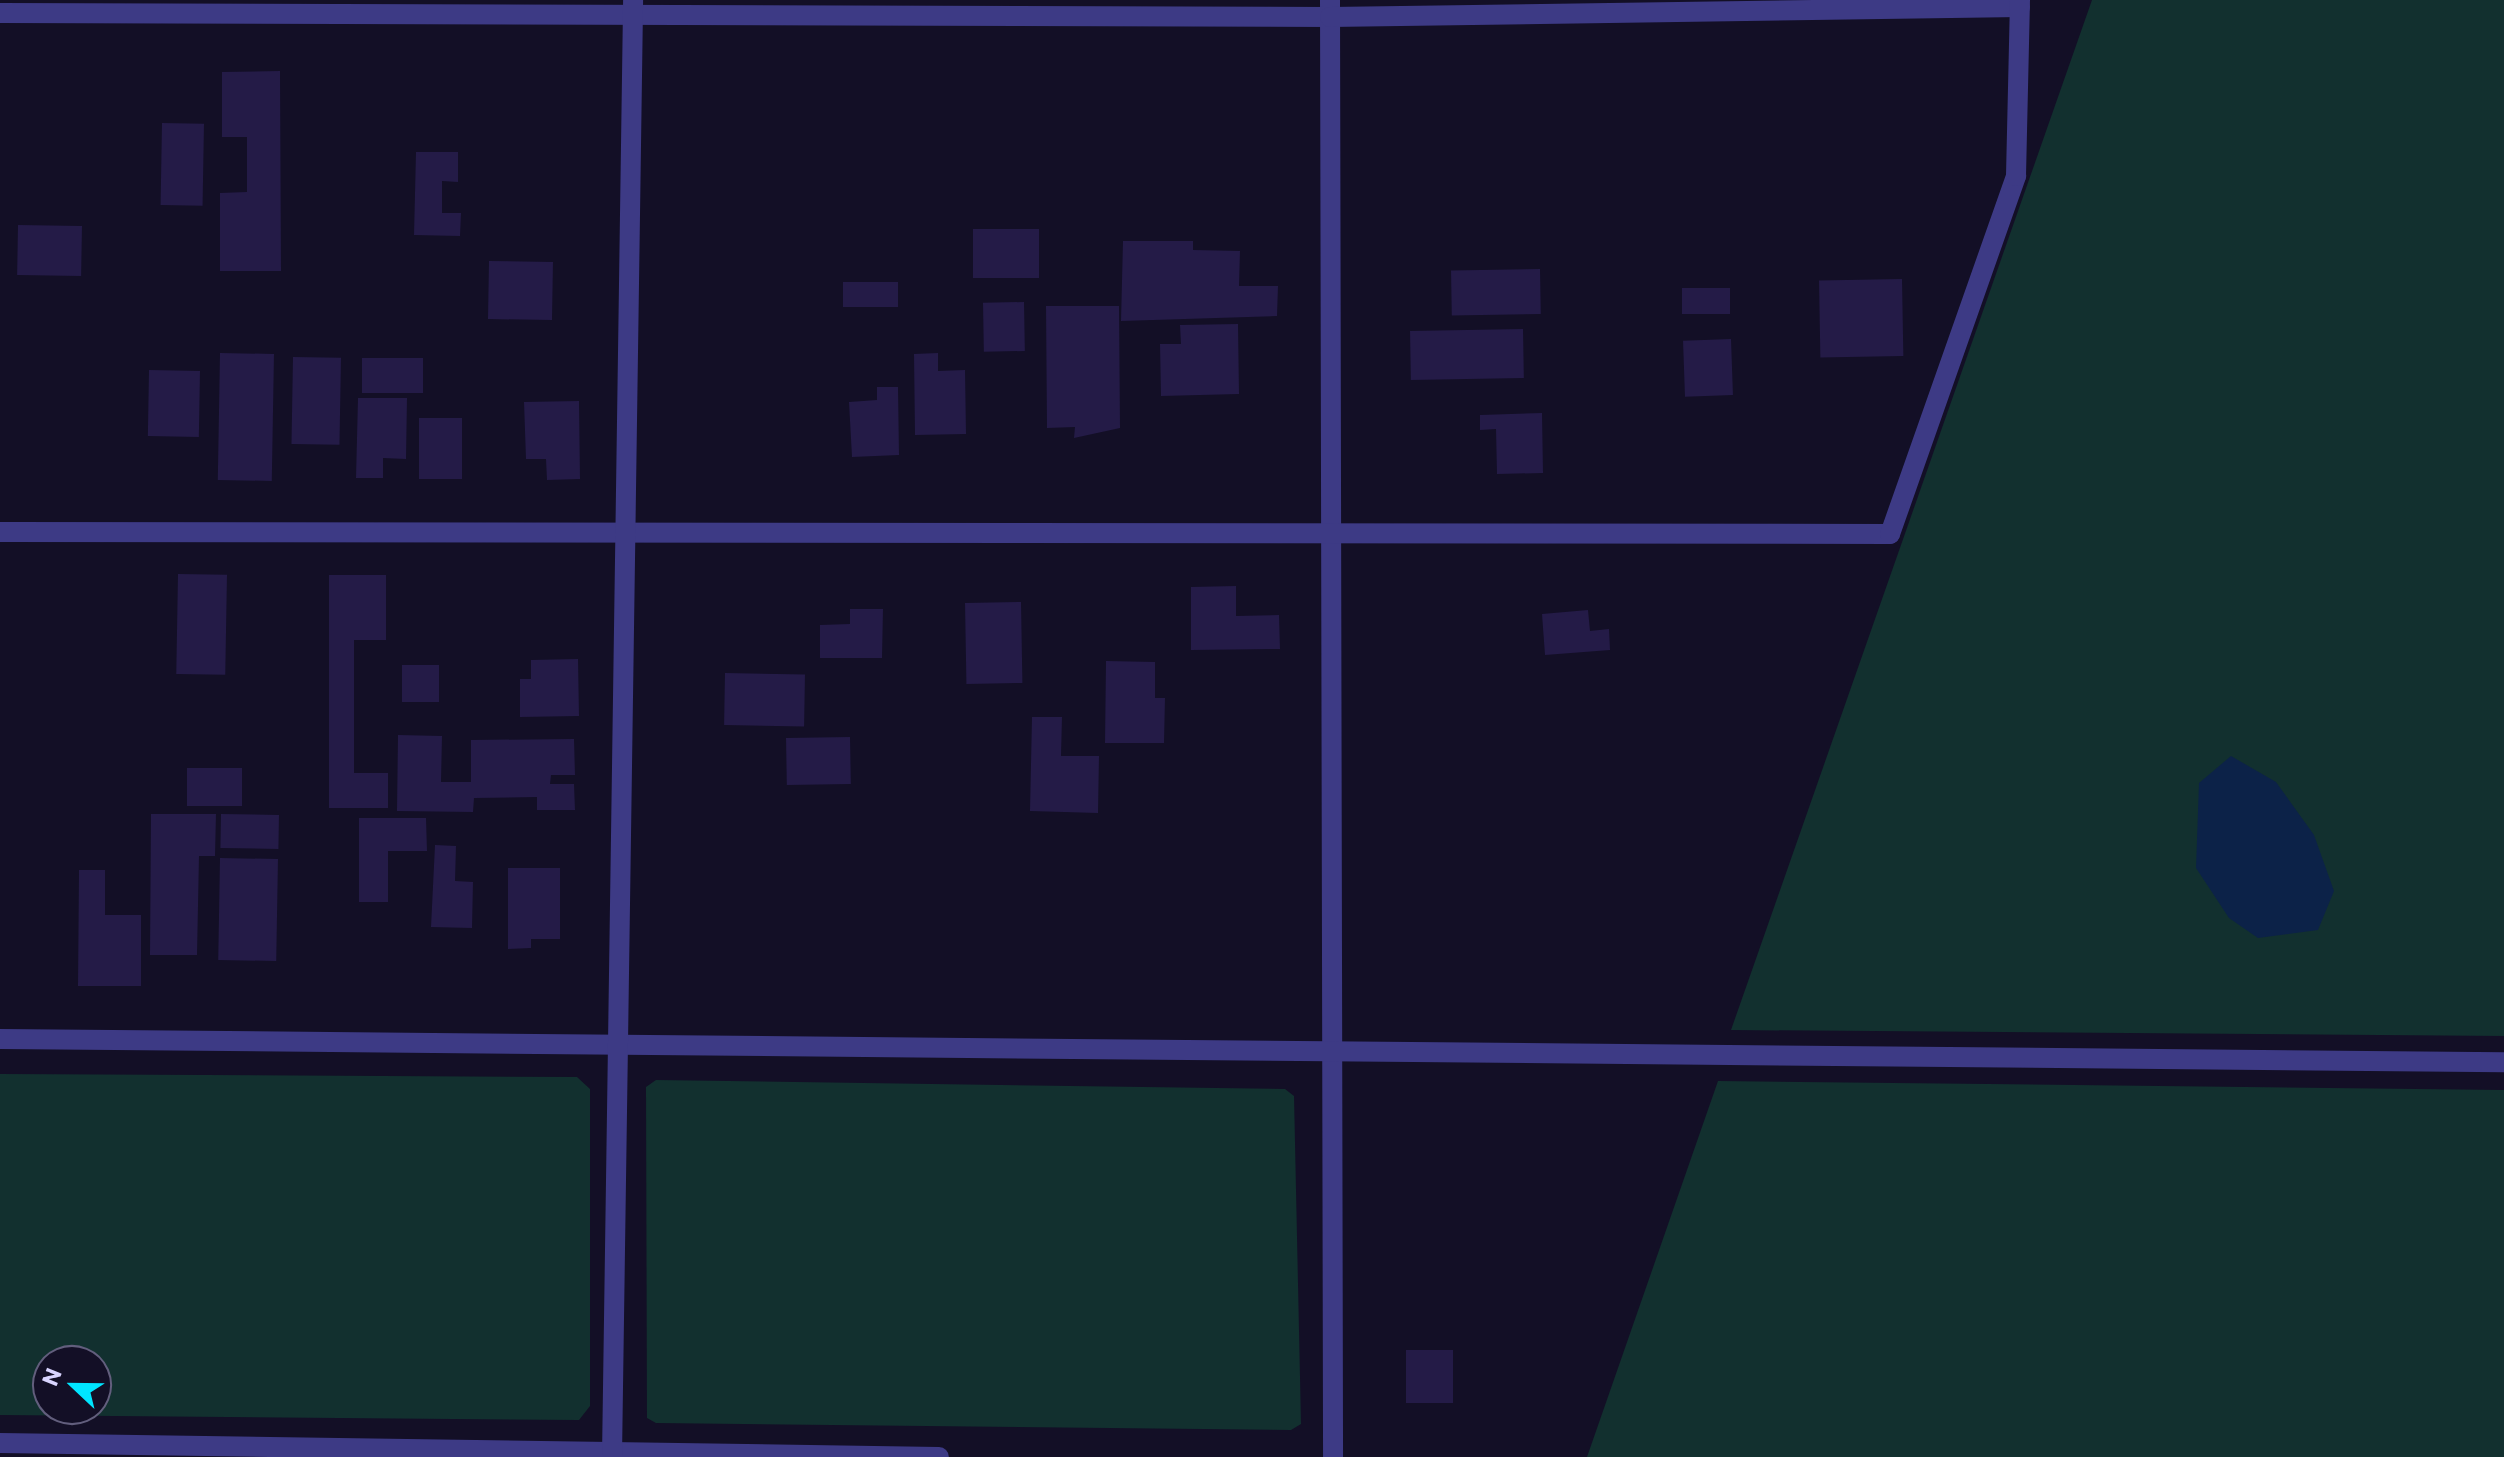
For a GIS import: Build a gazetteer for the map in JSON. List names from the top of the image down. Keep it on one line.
{"north":"left"}
